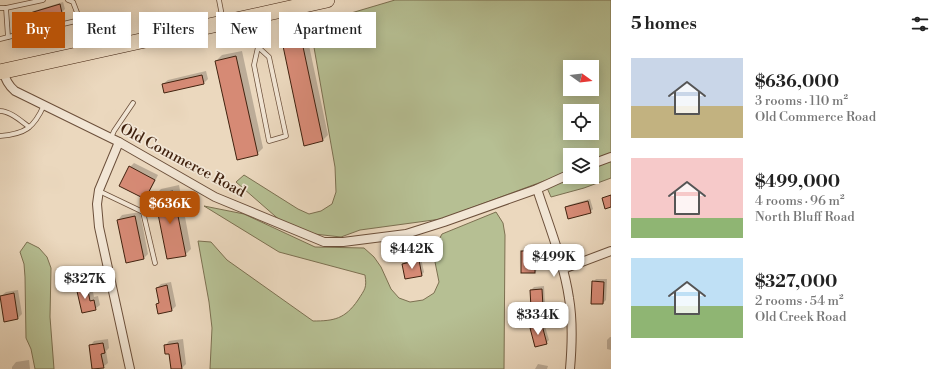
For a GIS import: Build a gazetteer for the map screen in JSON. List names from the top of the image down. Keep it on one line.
{"streets":{"street":["Old Commerce Road"]},"north":"right","page":{"heading":"5 homes","chip":["Buy","Rent","Filters","New","Apartment"],"list":[{"name":"$636,000","note":"3 rooms · 110 m² · Old Commerce Road"},{"name":"$499,000","note":"4 rooms · 96 m² · North Bluff Road"},{"name":"$327,000","note":"2 rooms · 54 m² · Old Creek Road"}],"price":["$636K","$442K","$499K","$327K","$334K"]}}
